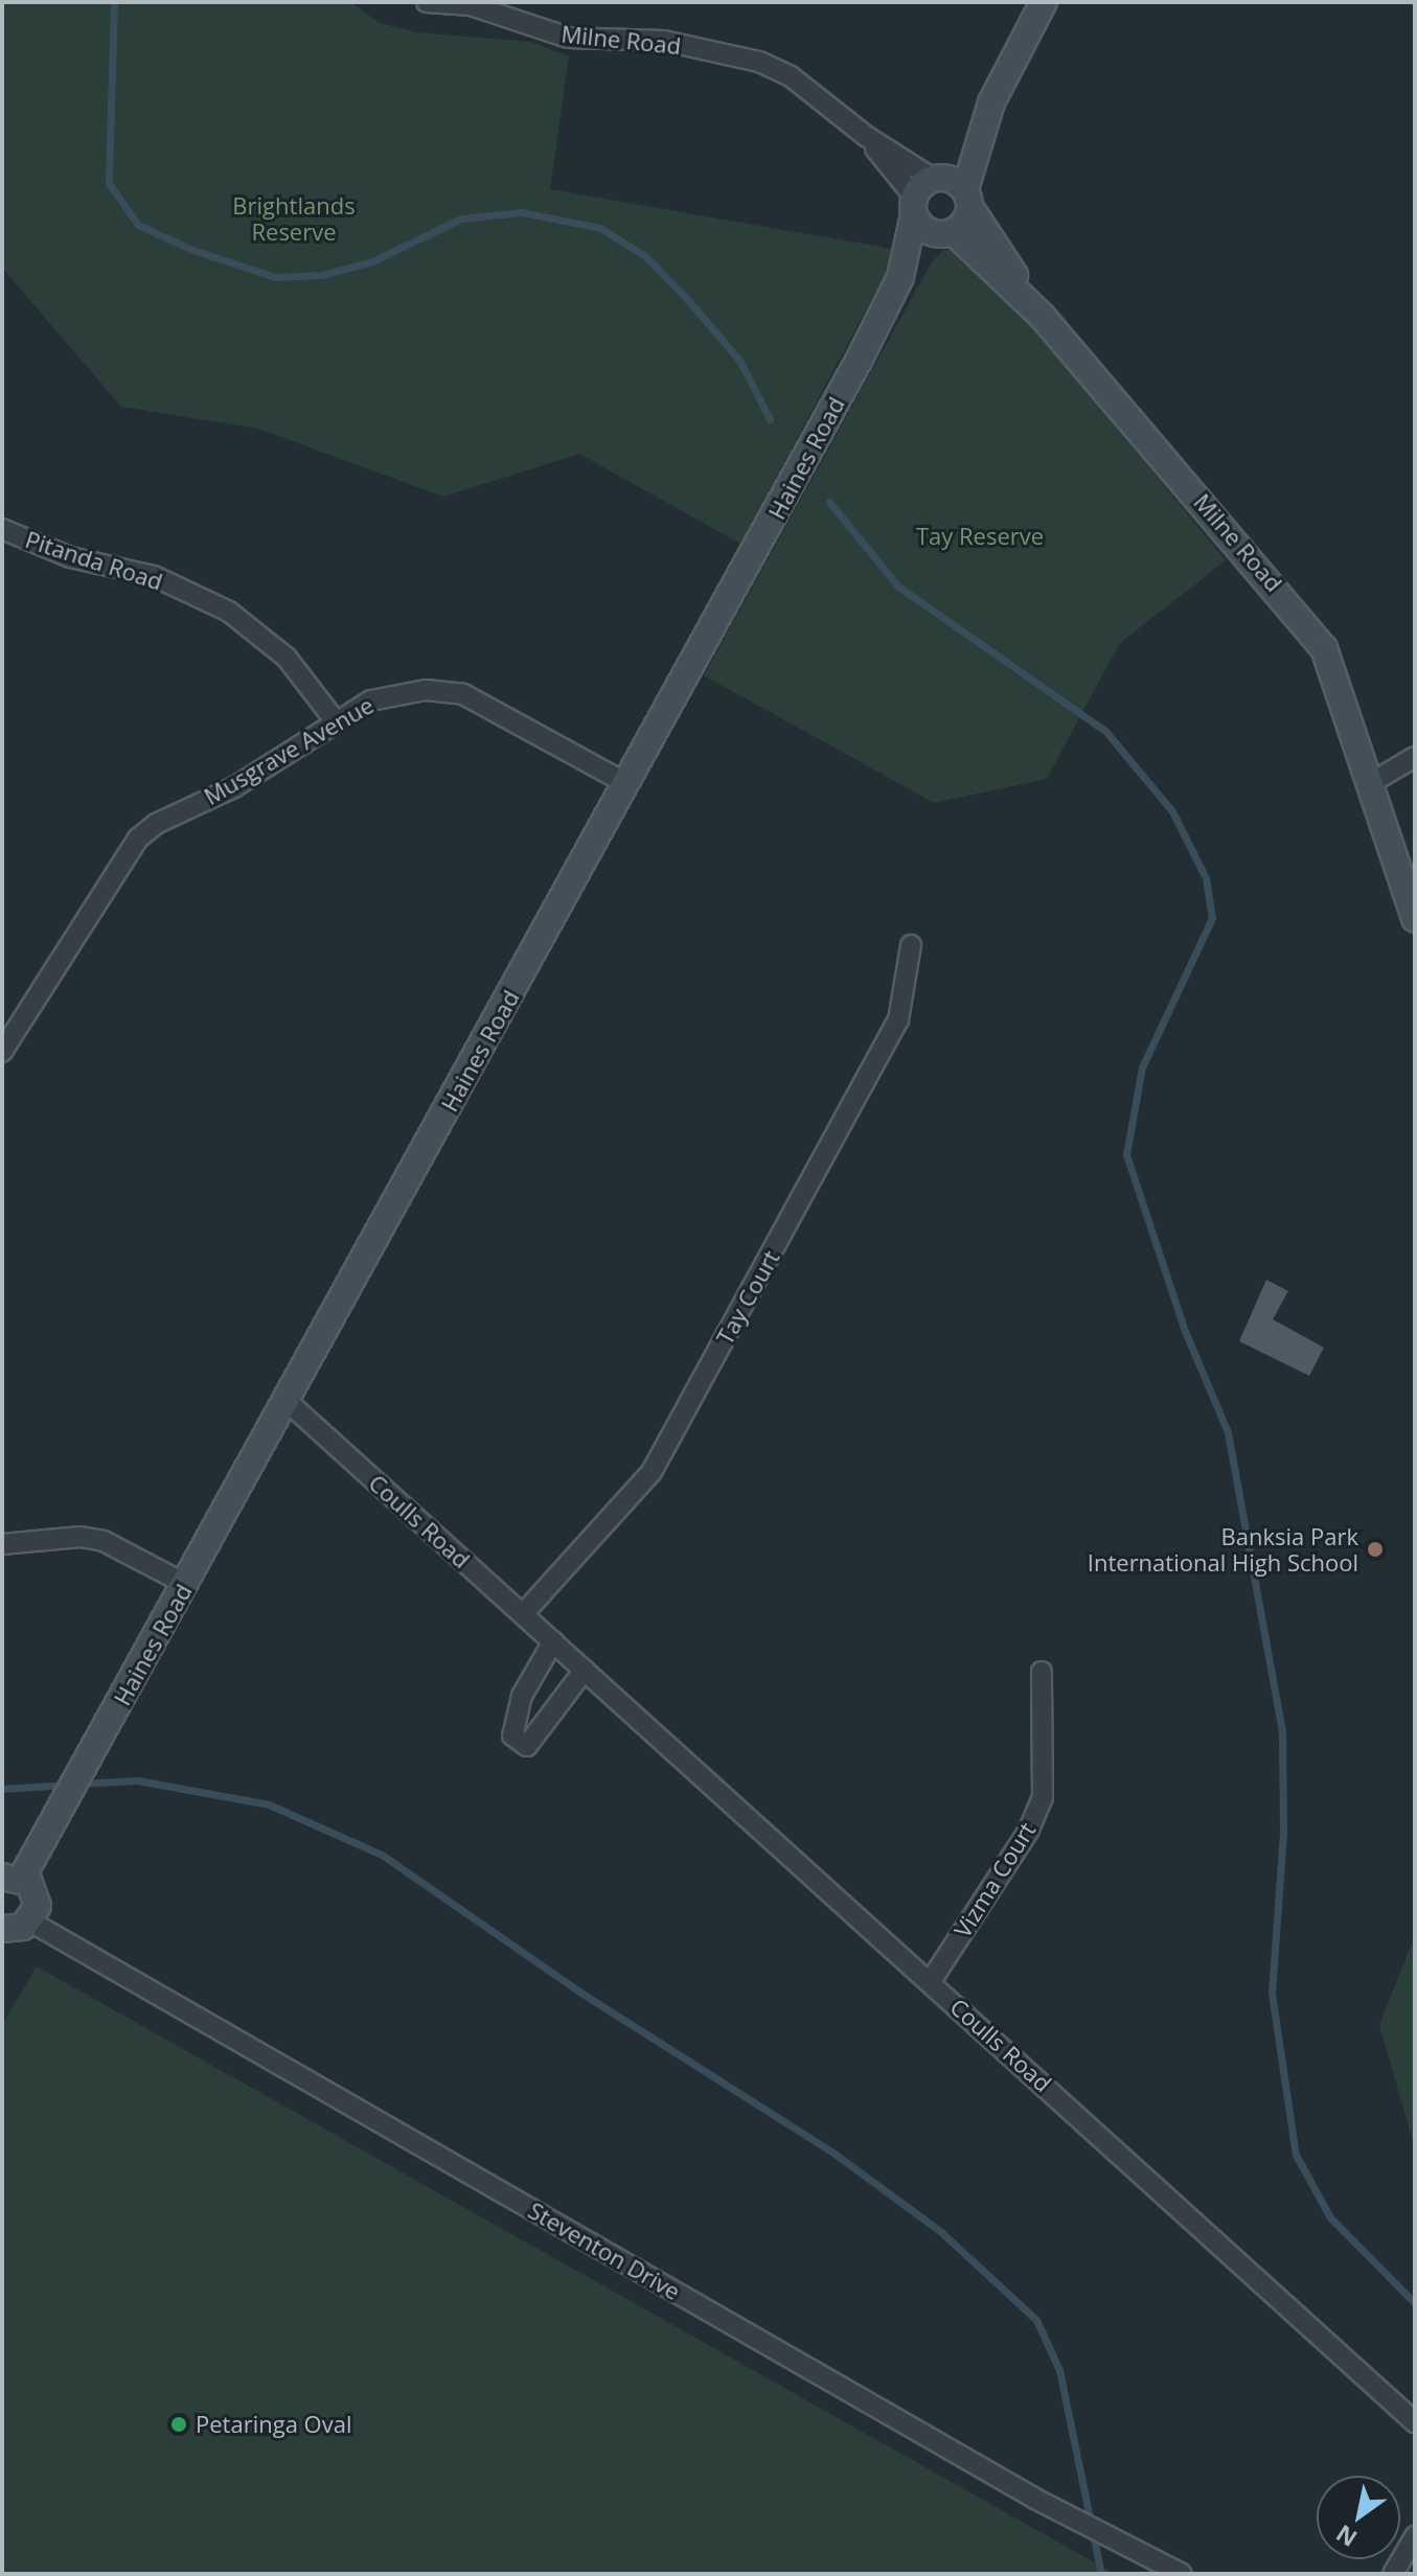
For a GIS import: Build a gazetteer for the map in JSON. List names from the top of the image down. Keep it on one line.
{"streets":{"main road":["Milne Road","Haines Road"],"street":["Pitanda Road","Musgrave Avenue","Tay Court","Coulls Road","Vizma Court","Steventon Drive"]},"crossings":[["Milne Road","Haines Road"],["Haines Road","Musgrave Avenue"],["Haines Road","Coulls Road"],["Pitanda Road","Musgrave Avenue"],["Tay Court","Coulls Road"],["Coulls Road","Vizma Court"]],"parks":["Brightlands Reserve","Tay Reserve"],"places":["Banksia Park International High School","Petaringa Oval"],"north":"bottom left"}
